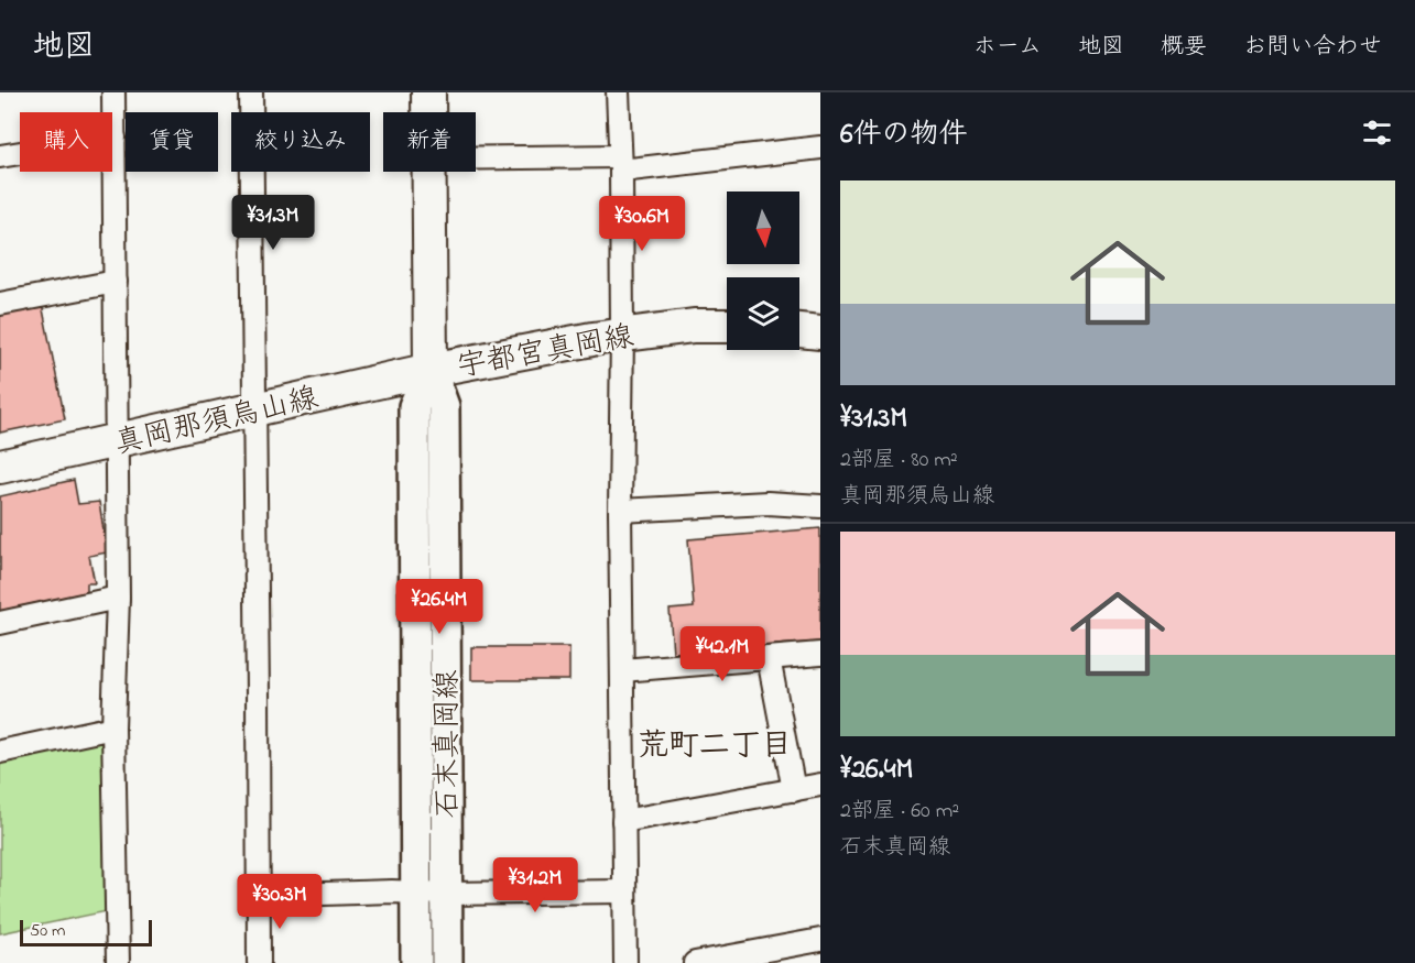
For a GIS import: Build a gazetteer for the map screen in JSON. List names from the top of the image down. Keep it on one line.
{"streets":{"main road":["宇都宮真岡線","真岡那須烏山線","石末真岡線"]},"crossings":[["宇都宮真岡線","真岡那須烏山線"],["宇都宮真岡線","石末真岡線"],["真岡那須烏山線","石末真岡線"]],"districts":["荒町二丁目"],"scale_bar":"50 m","north":"bottom","page":{"header":"地図","nav":["ホーム","地図","概要","お問い合わせ"],"heading":"6件の物件","chip":["購入","賃貸","絞り込み","新着"],"list":[{"name":"¥31.3M","note":"2部屋 · 80 m² · 真岡那須烏山線"},{"name":"¥26.4M","note":"2部屋 · 60 m² · 石末真岡線"}],"price":["¥31.3M","¥30.6M","¥26.4M","¥42.1M","¥31.2M","¥30.3M"],"scale":"50 m"}}
